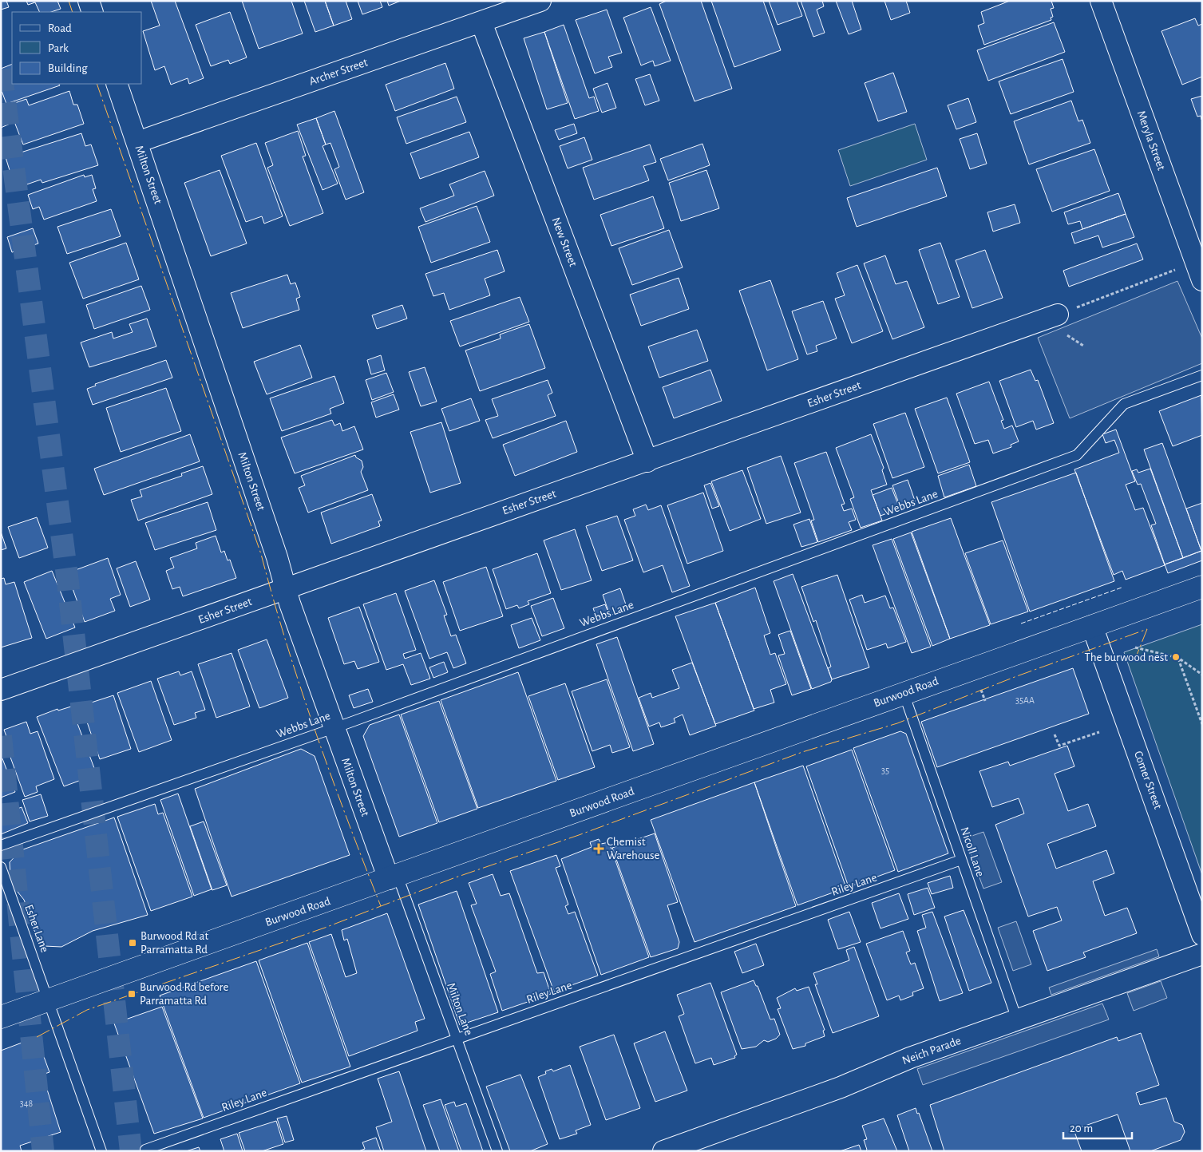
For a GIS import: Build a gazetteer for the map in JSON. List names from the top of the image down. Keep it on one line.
{"streets":{"street":["Archer Street","Meryla Street","Milton Street","New Street","Esher Street","Burwood Road","Comer Street","Neich Parade"],"lane":["Webbs Lane","Nicoll Lane","Riley Lane","Esher Lane","Milton Lane"]},"crossings":[["Archer Street","Milton Street"],["Archer Street","New Street"],["Milton Street","Esher Street"],["Milton Street","Webbs Lane"],["Milton Street","Burwood Road"],["Milton Street","Milton Lane"],["New Street","Esher Street"],["Burwood Road","Comer Street"],["Burwood Road","Nicoll Lane"],["Burwood Road","Esher Lane"],["Burwood Road","Milton Lane"],["Nicoll Lane","Riley Lane"],["Nicoll Lane","Neich Parade"],["Riley Lane","Milton Lane"]],"places":{"other":["The burwood nest"],"health":["Chemist Warehouse"],"transit":["Burwood Rd at Parramatta Rd","Burwood Rd before Parramatta Rd"]},"house_numbers":["35AA","35","348"],"legend":["Road","Park","Building"],"scale_bar":"20 m"}
